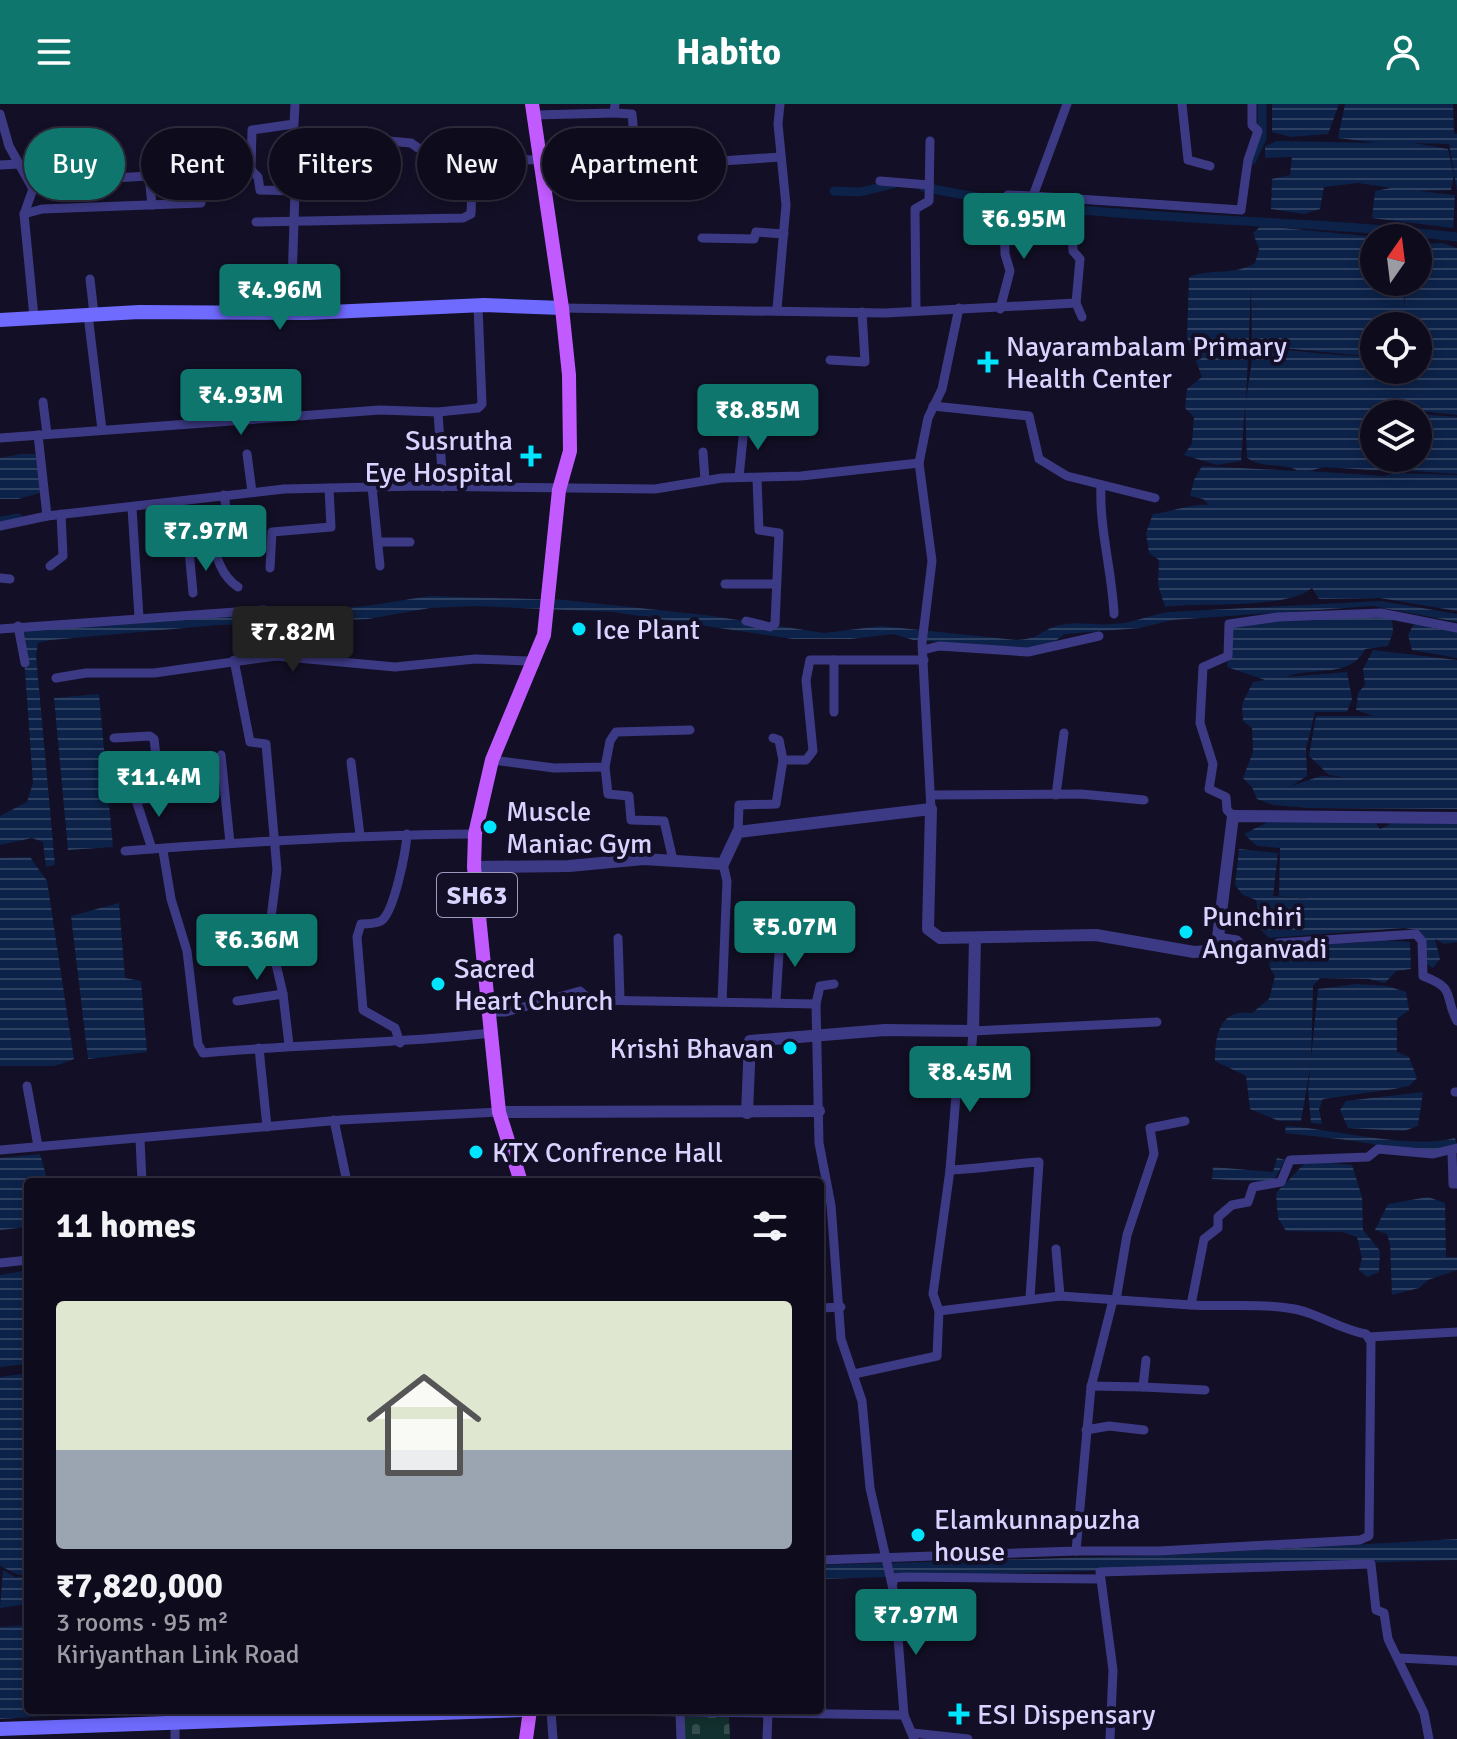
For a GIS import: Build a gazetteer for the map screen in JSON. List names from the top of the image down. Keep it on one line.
{"streets":{"main road":["SH63"]},"places":{"health":["Nayarambalam Primary Health Center","Susrutha Eye Hospital","ESI Dispensary"],"other":["Ice Plant","Muscle Maniac Gym","Punchiri Anganvadi","Sacred Heart Church","Krishi Bhavan","KTX Confrence Hall","Elamkunnapuzha house"]},"north":"top","page":{"header":"Habito","chip":["Buy","Rent","Filters","New","Apartment"],"price":["₹6.95M","₹4.96M","₹4.93M","₹8.85M","₹7.97M","₹7.82M","₹11.4M","₹5.07M","₹6.36M","₹8.45M","₹7.97M"],"heading":"11 homes","list":[{"name":"₹7,820,000","note":"3 rooms · 95 m² · Kiriyanthan Link Road"}]}}
